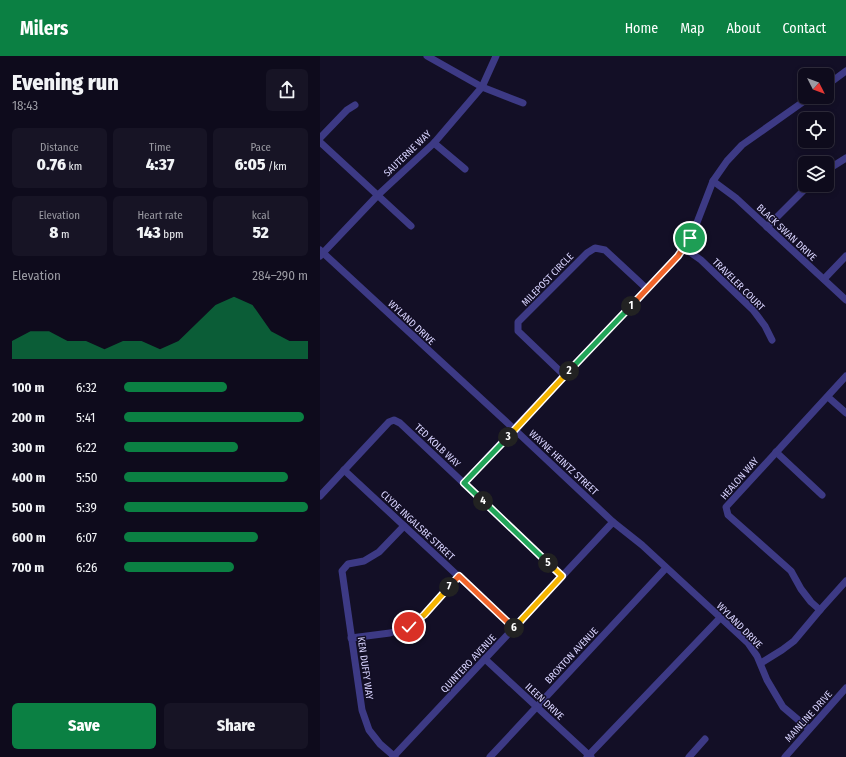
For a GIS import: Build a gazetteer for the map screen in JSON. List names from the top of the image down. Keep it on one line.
{"streets":{"street":["SAUTERNE WAY","BLACK SWAN DRIVE","MILEPOST CIRCLE","TRAVELER COURT","WYLAND DRIVE","TED KOLB WAY","WAYNE HEINTZ STREET","HEALON WAY","CLYDE INGALSBE STREET","BROXTON AVENUE","QUINTERO AVENUE","KEN DUFFY WAY","ILEEN DRIVE","MAINLINE DRIVE"]},"crossings":[["SAUTERNE WAY","WYLAND DRIVE"],["BLACK SWAN DRIVE","WAYNE HEINTZ STREET"],["MILEPOST CIRCLE","WAYNE HEINTZ STREET"],["TRAVELER COURT","WAYNE HEINTZ STREET"],["WYLAND DRIVE","WAYNE HEINTZ STREET"],["WYLAND DRIVE","BROXTON AVENUE"],["WYLAND DRIVE","QUINTERO AVENUE"],["WYLAND DRIVE","MAINLINE DRIVE"],["TED KOLB WAY","CLYDE INGALSBE STREET"],["TED KOLB WAY","QUINTERO AVENUE"],["WAYNE HEINTZ STREET","QUINTERO AVENUE"],["CLYDE INGALSBE STREET","QUINTERO AVENUE"],["CLYDE INGALSBE STREET","KEN DUFFY WAY"],["BROXTON AVENUE","ILEEN DRIVE"],["QUINTERO AVENUE","KEN DUFFY WAY"],["QUINTERO AVENUE","ILEEN DRIVE"]],"north":"bottom right","page":{"header":"Milers","nav":["Home","Map","About","Contact"],"heading":["Evening run","18:43"],"stats":[["Distance","0.76 km"],["Time","4:37"],["Pace","6:05 /km"],["Elevation","8 m"],["Heart rate","143 bpm"],["kcal","52"]],"chart":["Elevation","284–290 m"],"pins":["1","2","3","4","5","7","6"],"list":[{"name":"100 m","note":"6:32"},{"name":"200 m","note":"5:41"},{"name":"300 m","note":"6:22"},{"name":"400 m","note":"5:50"},{"name":"500 m","note":"5:39"},{"name":"600 m","note":"6:07"},{"name":"700 m","note":"6:26"}],"buttons":["Save","Share"]}}
